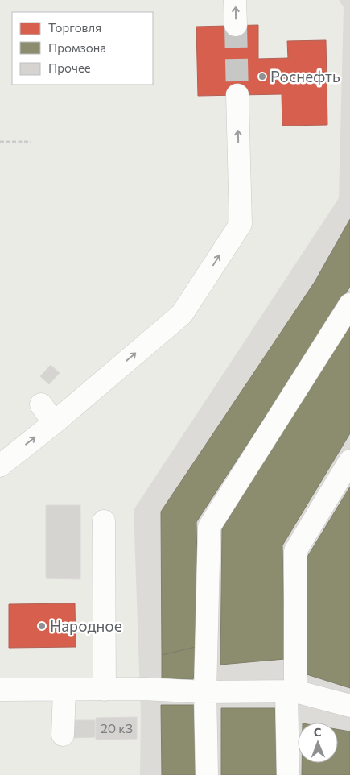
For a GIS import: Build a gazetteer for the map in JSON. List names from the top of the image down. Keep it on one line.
{"places":["Роснефть","Народное"],"house_numbers":["20 к3"],"legend":["Торговля","Промзона","Прочее"],"north":"top"}
